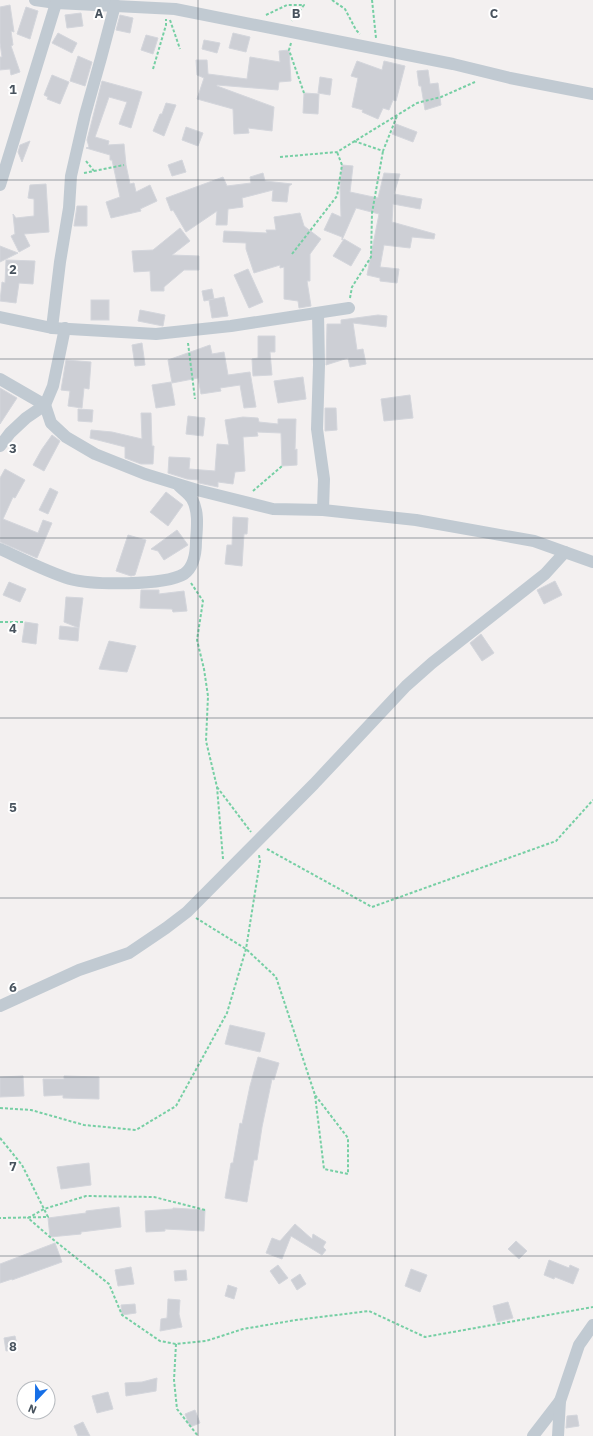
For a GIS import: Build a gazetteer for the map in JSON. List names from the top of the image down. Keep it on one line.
{"north":"bottom","grid":{"columns":["A","B","C"],"rows":["1","2","3","4","5","6","7","8"]}}
